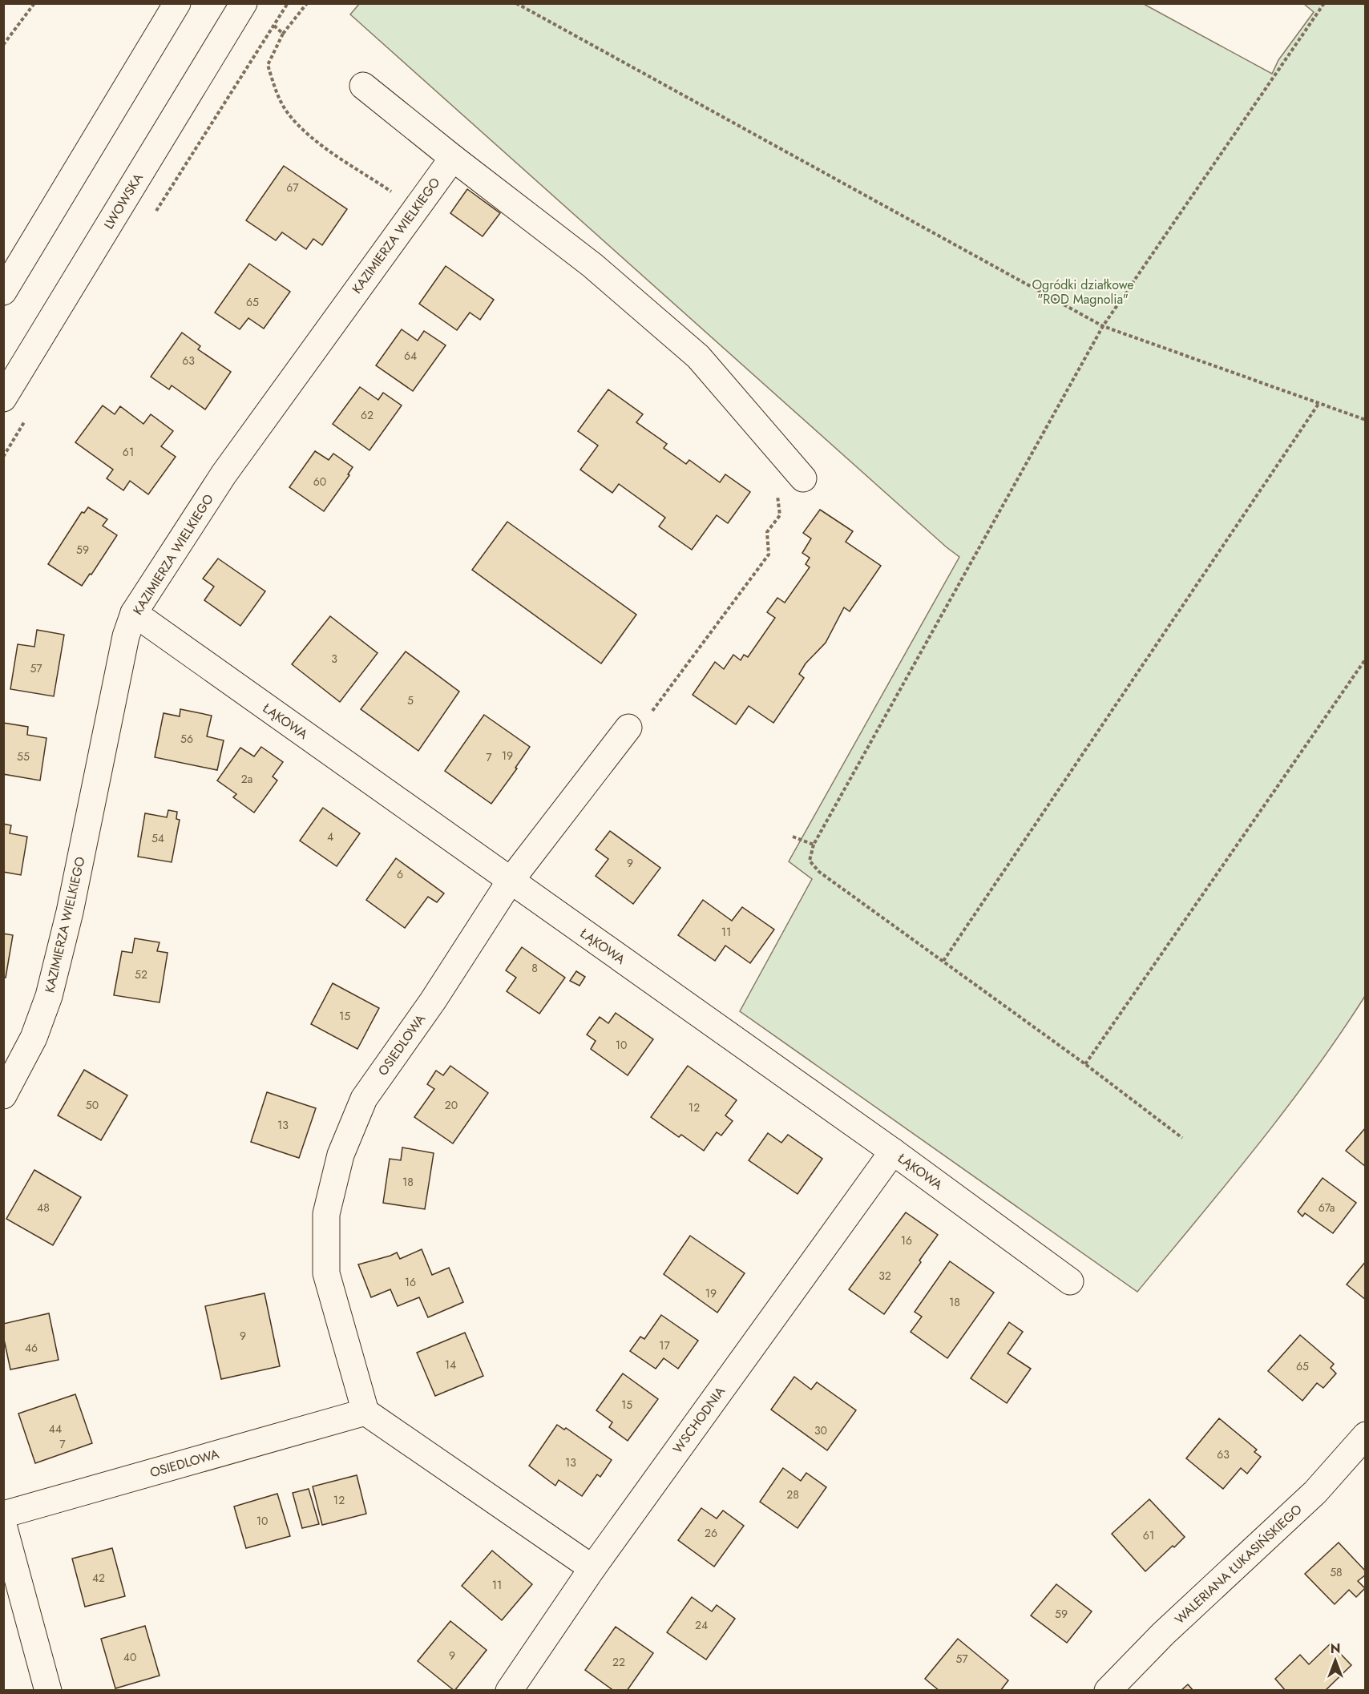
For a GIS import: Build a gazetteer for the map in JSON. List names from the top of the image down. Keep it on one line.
{"streets":{"street":["LWOWSKA","KAZIMIERZA WIELKIEGO","ŁĄKOWA","OSIEDLOWA","WSCHODNIA","WALERIANA ŁUKASIŃSKIEGO"]},"crossings":[["KAZIMIERZA WIELKIEGO","ŁĄKOWA"],["ŁĄKOWA","OSIEDLOWA"],["ŁĄKOWA","WSCHODNIA"]],"parks":["Ogródki działkowe \"ROD Magnolia\""],"house_numbers":["67","65","64","63","62","61","60","59","3","57","5","56","19","55","7","2a","4","54","9","6","11","8","52","15","10","50","20","12","13","18","48","67a","16","32","16","19","18","9","17","46","14","65","15","44","30","7","63","13","28","12","10","26","61","58","42","11","59","24","9","40","57","22"],"north":"top"}
